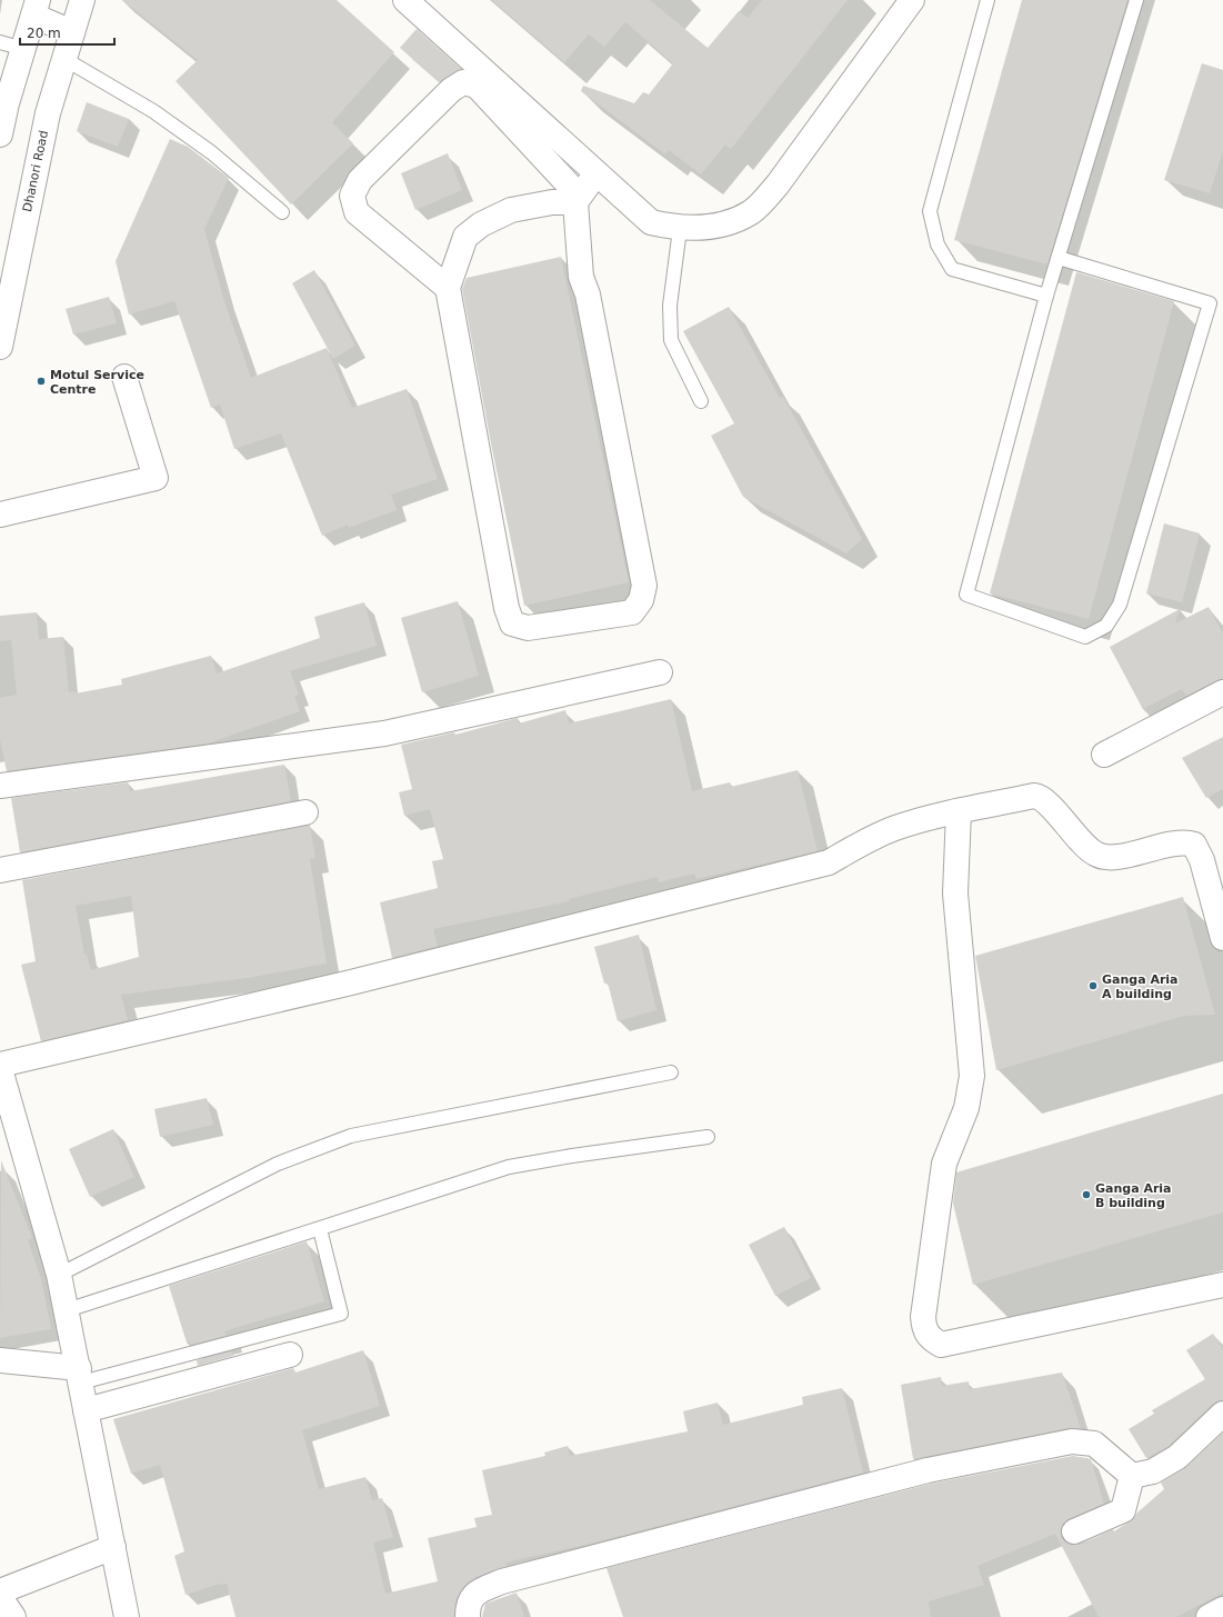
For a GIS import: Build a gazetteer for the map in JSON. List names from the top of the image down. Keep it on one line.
{"streets":{"street":["Dhanori Road"]},"places":["Motul Service Centre","Ganga Aria A building","Ganga Aria B building"],"scale_bar":"20 m"}
